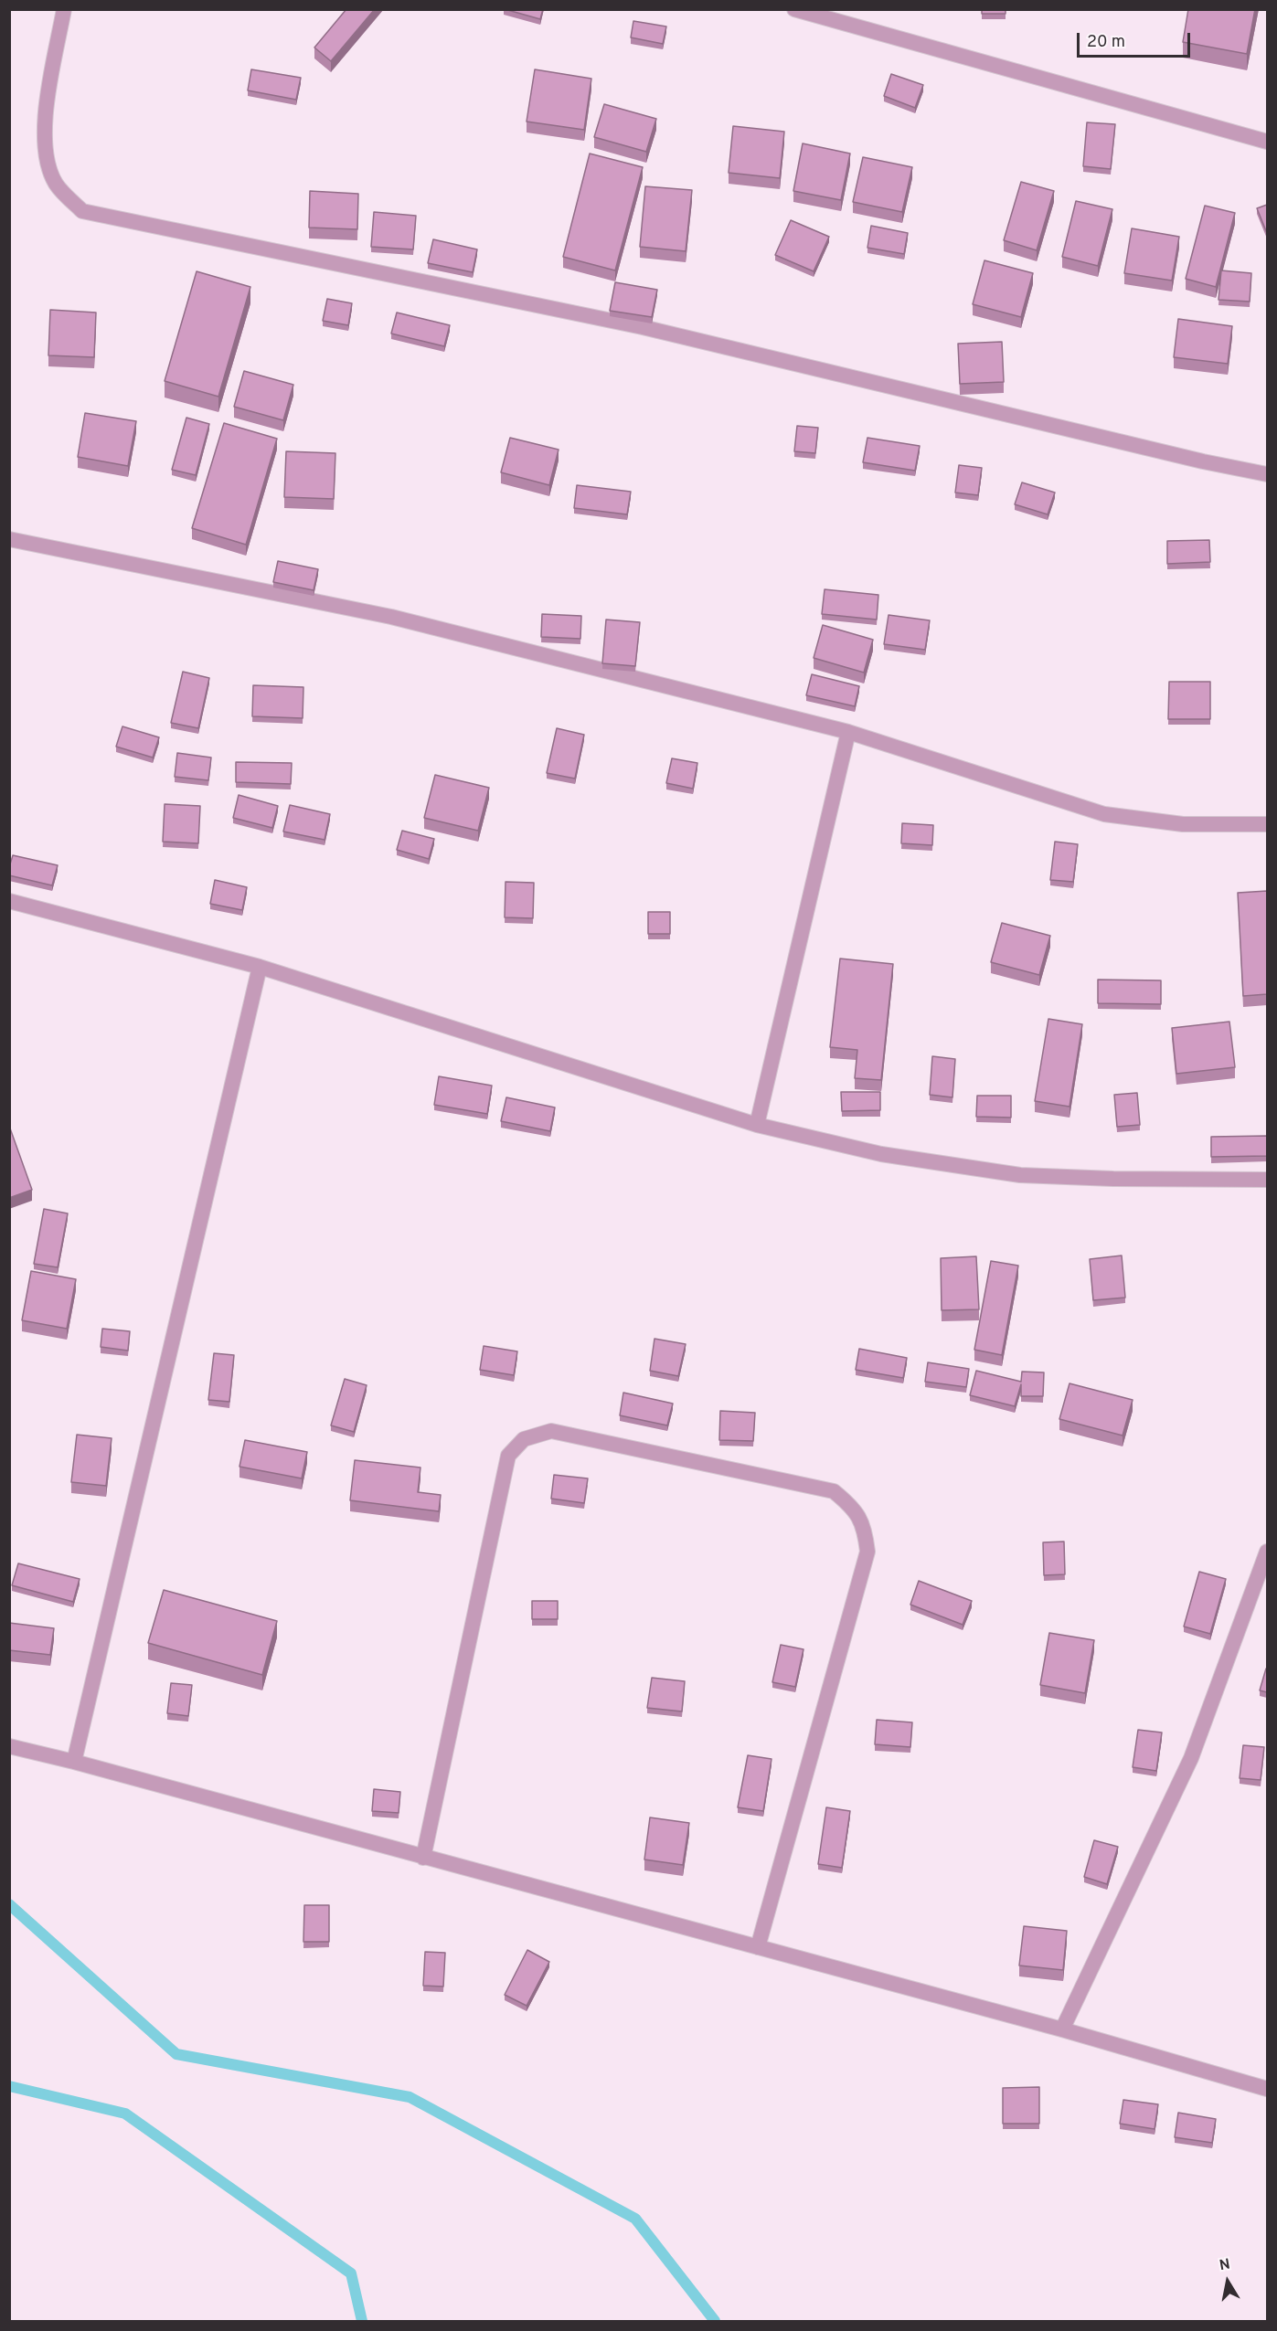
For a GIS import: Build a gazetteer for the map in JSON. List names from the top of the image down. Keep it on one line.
{"scale_bar":"20 m","north":"top"}
